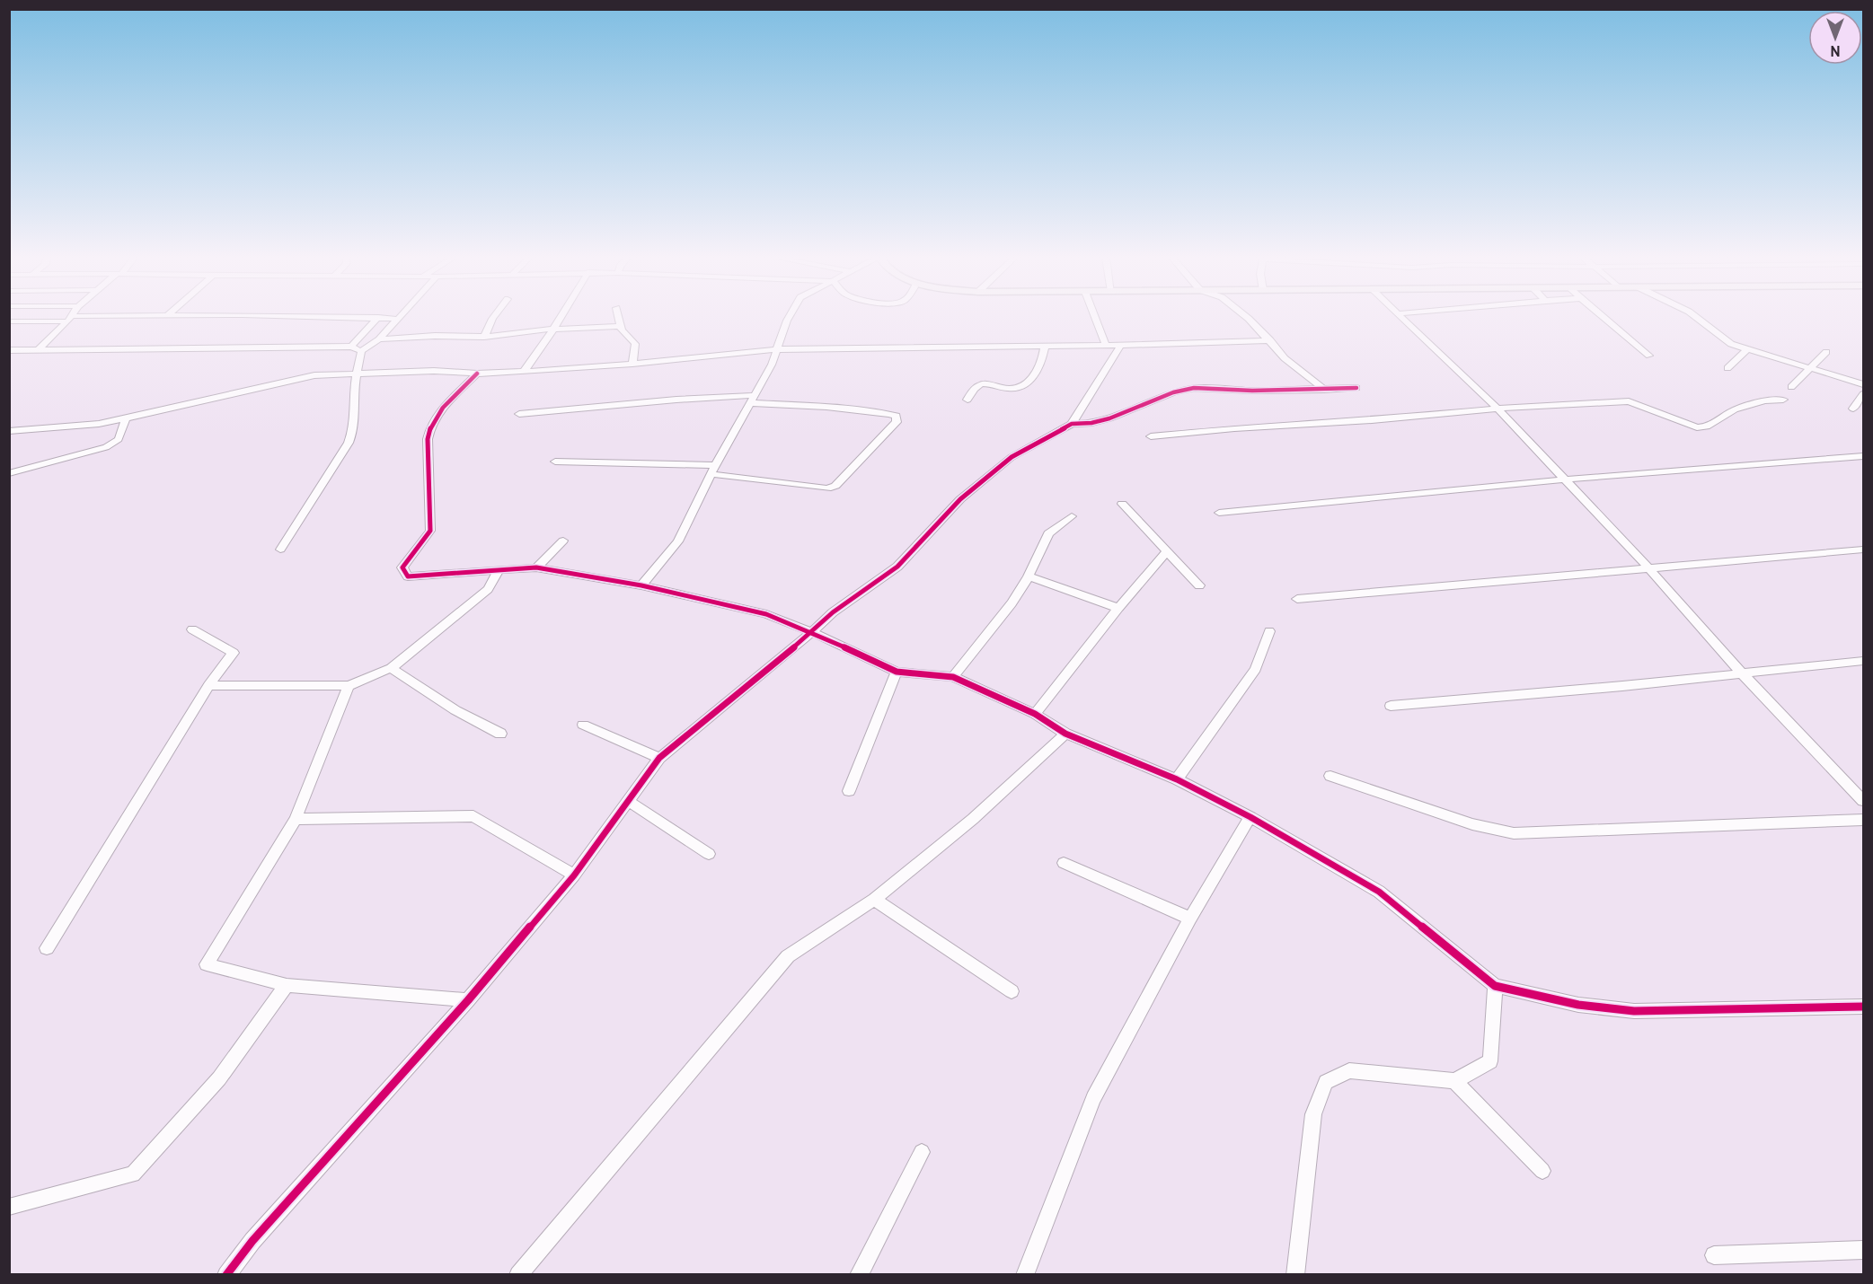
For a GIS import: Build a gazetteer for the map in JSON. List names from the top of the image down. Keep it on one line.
{"north":"bottom"}
